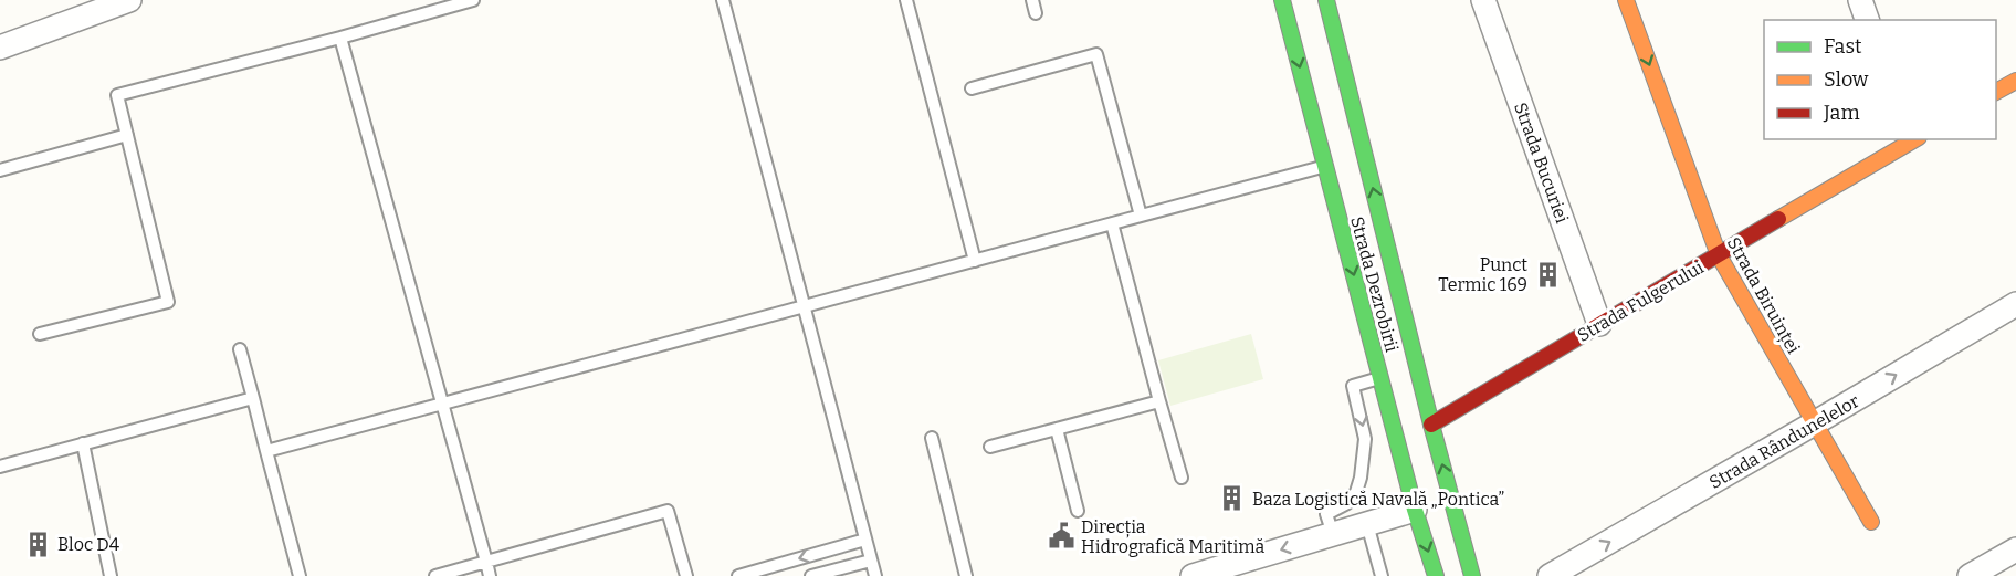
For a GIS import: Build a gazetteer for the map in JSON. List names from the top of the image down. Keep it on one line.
{"streets":{"main road":["Strada Dezrobirii","Strada Biruinței","Strada Fulgerului"],"street":["Strada Bucuriei","Strada Rândunelelor"]},"crossings":[["Strada Bucuriei","Strada Fulgerului"],["Strada Dezrobirii","Strada Fulgerului"],["Strada Biruinței","Strada Fulgerului"],["Strada Biruinței","Strada Rândunelelor"]],"one_way":["Strada Biruinței","Strada Rândunelelor"],"places":{"building":["Punct Termic 169","Baza Logistică Navală „Pontica”","Bloc D4"],"public building":["Direcția Hidrografică Maritimă"]},"legend":["Fast","Slow","Jam"]}
